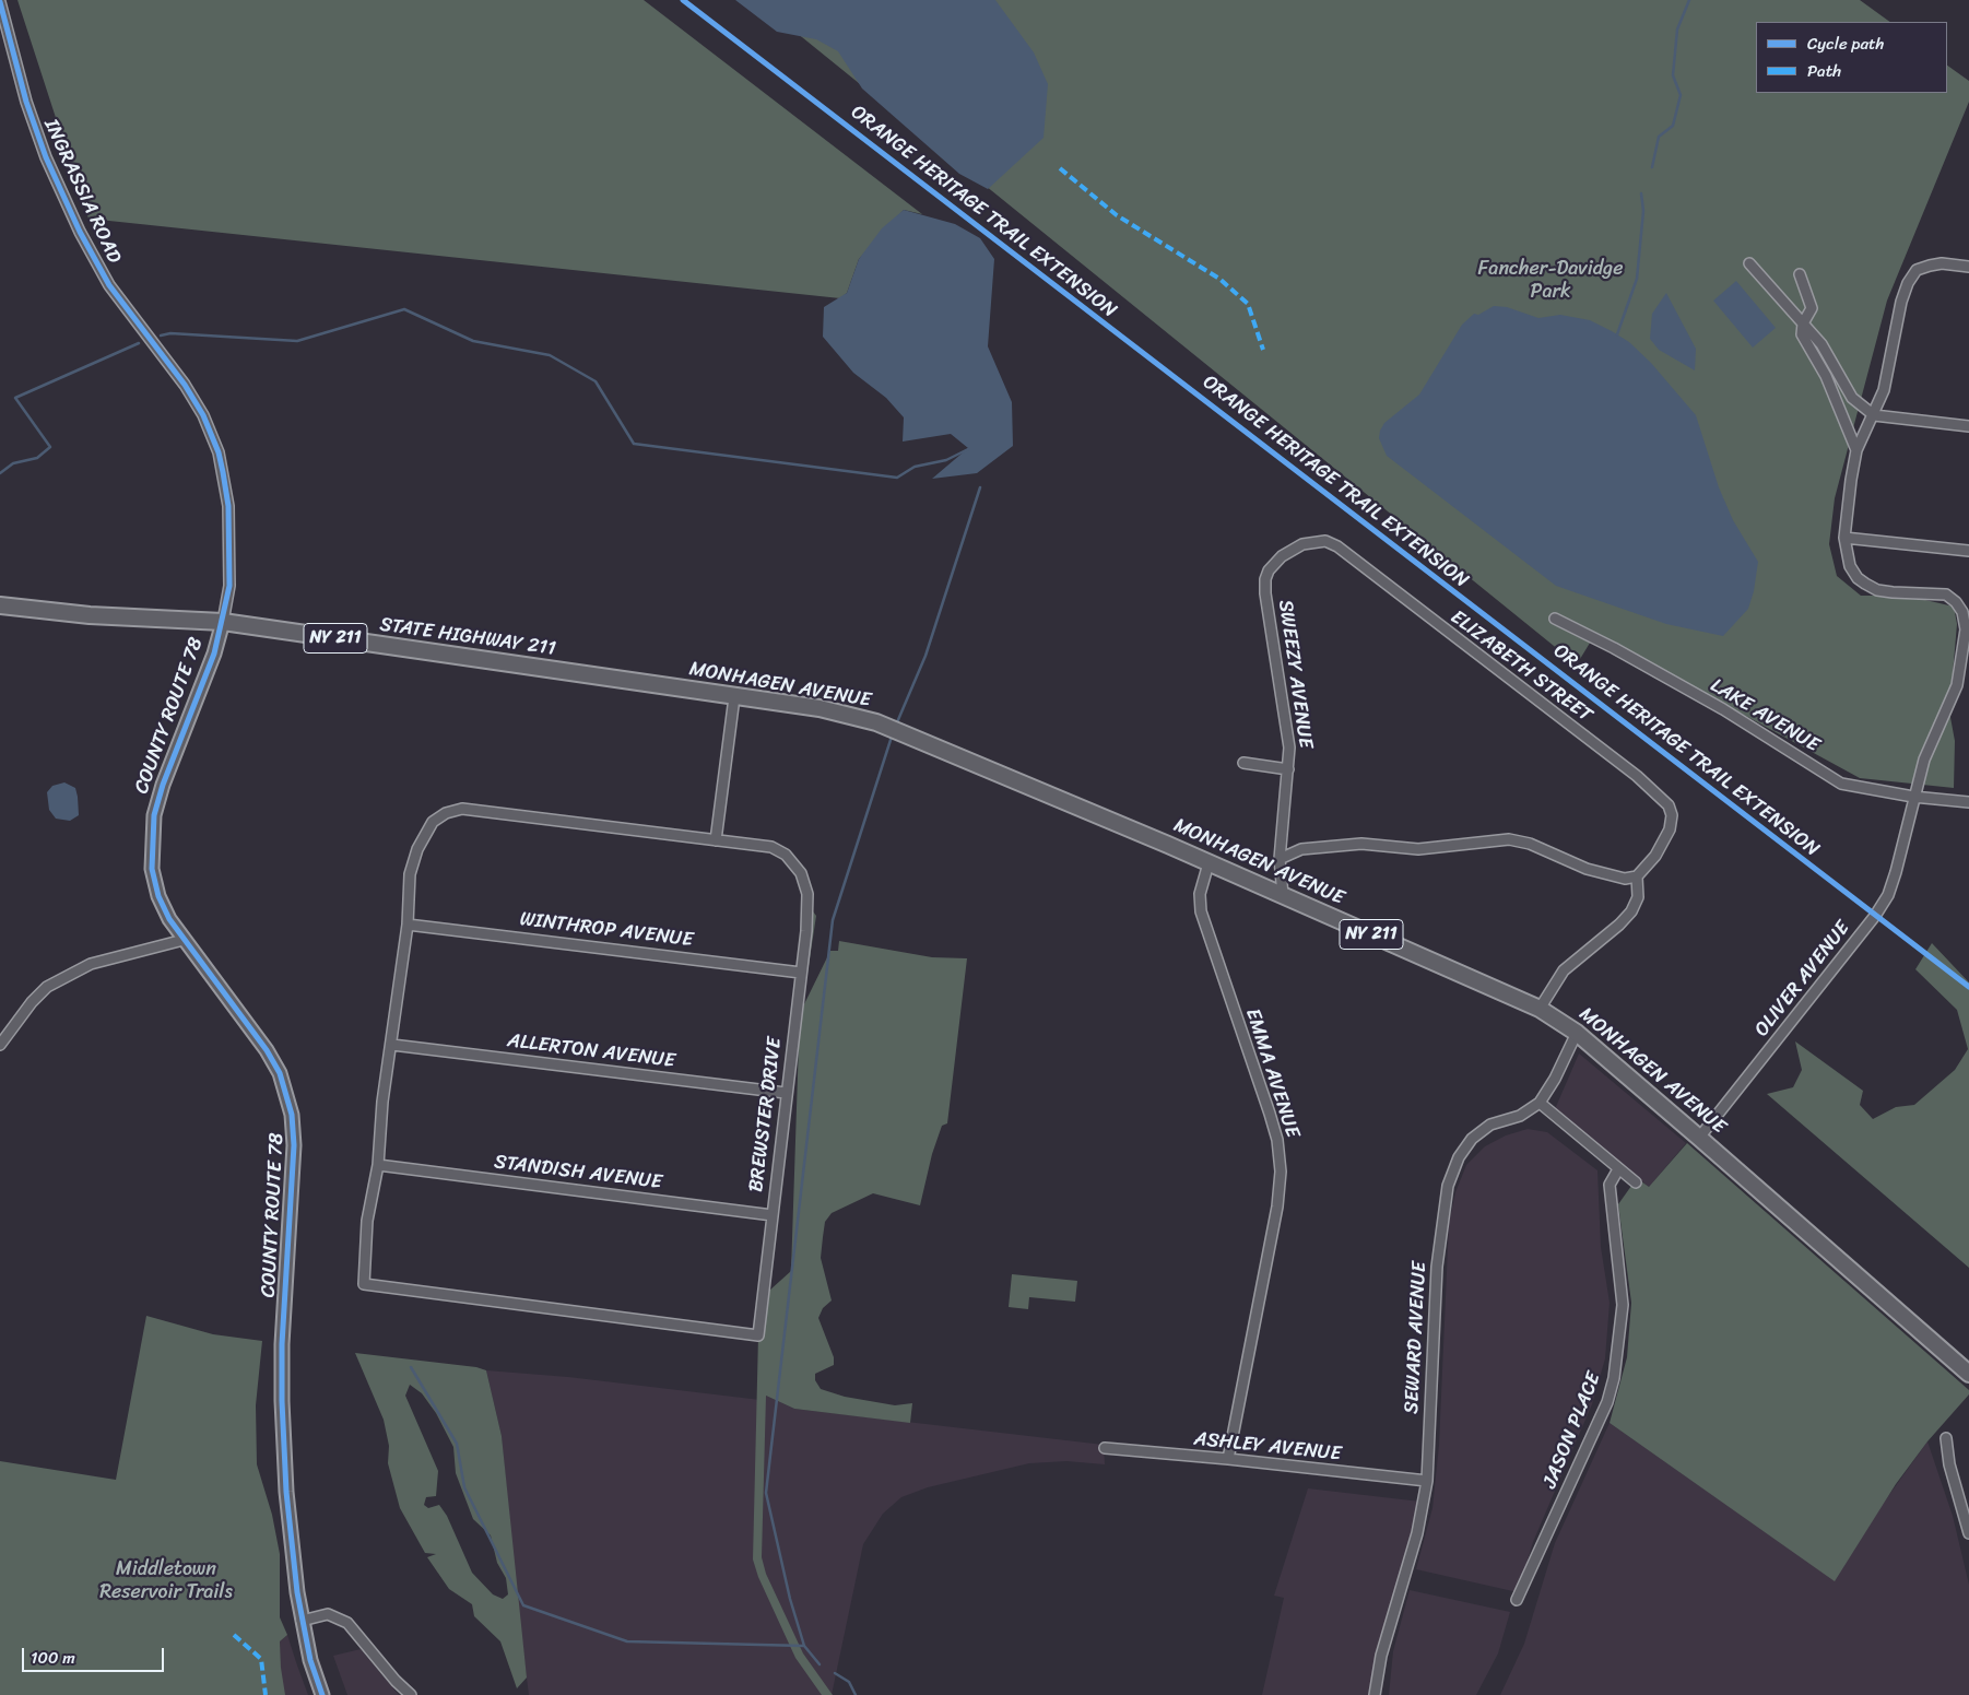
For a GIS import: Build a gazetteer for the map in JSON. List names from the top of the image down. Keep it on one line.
{"streets":{"main road":["STATE HIGHWAY 211","NY 211","MONHAGEN AVENUE"],"street":["INGRASSIA ROAD","ELIZABETH STREET","SWEEZY AVENUE","COUNTY ROUTE 78","LAKE AVENUE","WINTHROP AVENUE","OLIVER AVENUE","ALLERTON AVENUE","EMMA AVENUE","BREWSTER DRIVE","STANDISH AVENUE","SEWARD AVENUE","JASON PLACE","ASHLEY AVENUE"],"cycle path":["ORANGE HERITAGE TRAIL EXTENSION"]},"crossings":[["INGRASSIA ROAD","STATE HIGHWAY 211"],["INGRASSIA ROAD","COUNTY ROUTE 78"],["STATE HIGHWAY 211","MONHAGEN AVENUE"],["STATE HIGHWAY 211","COUNTY ROUTE 78"],["ELIZABETH STREET","SWEEZY AVENUE"],["SWEEZY AVENUE","MONHAGEN AVENUE"],["MONHAGEN AVENUE","OLIVER AVENUE"],["MONHAGEN AVENUE","EMMA AVENUE"],["MONHAGEN AVENUE","SEWARD AVENUE"],["LAKE AVENUE","OLIVER AVENUE"],["WINTHROP AVENUE","BREWSTER DRIVE"],["ALLERTON AVENUE","BREWSTER DRIVE"],["EMMA AVENUE","ASHLEY AVENUE"],["BREWSTER DRIVE","STANDISH AVENUE"],["SEWARD AVENUE","ASHLEY AVENUE"]],"parks":["Fancher-Davidge Park","Middletown Reservoir Trails"],"legend":["Cycle path","Path"],"scale_bar":"100 m"}
